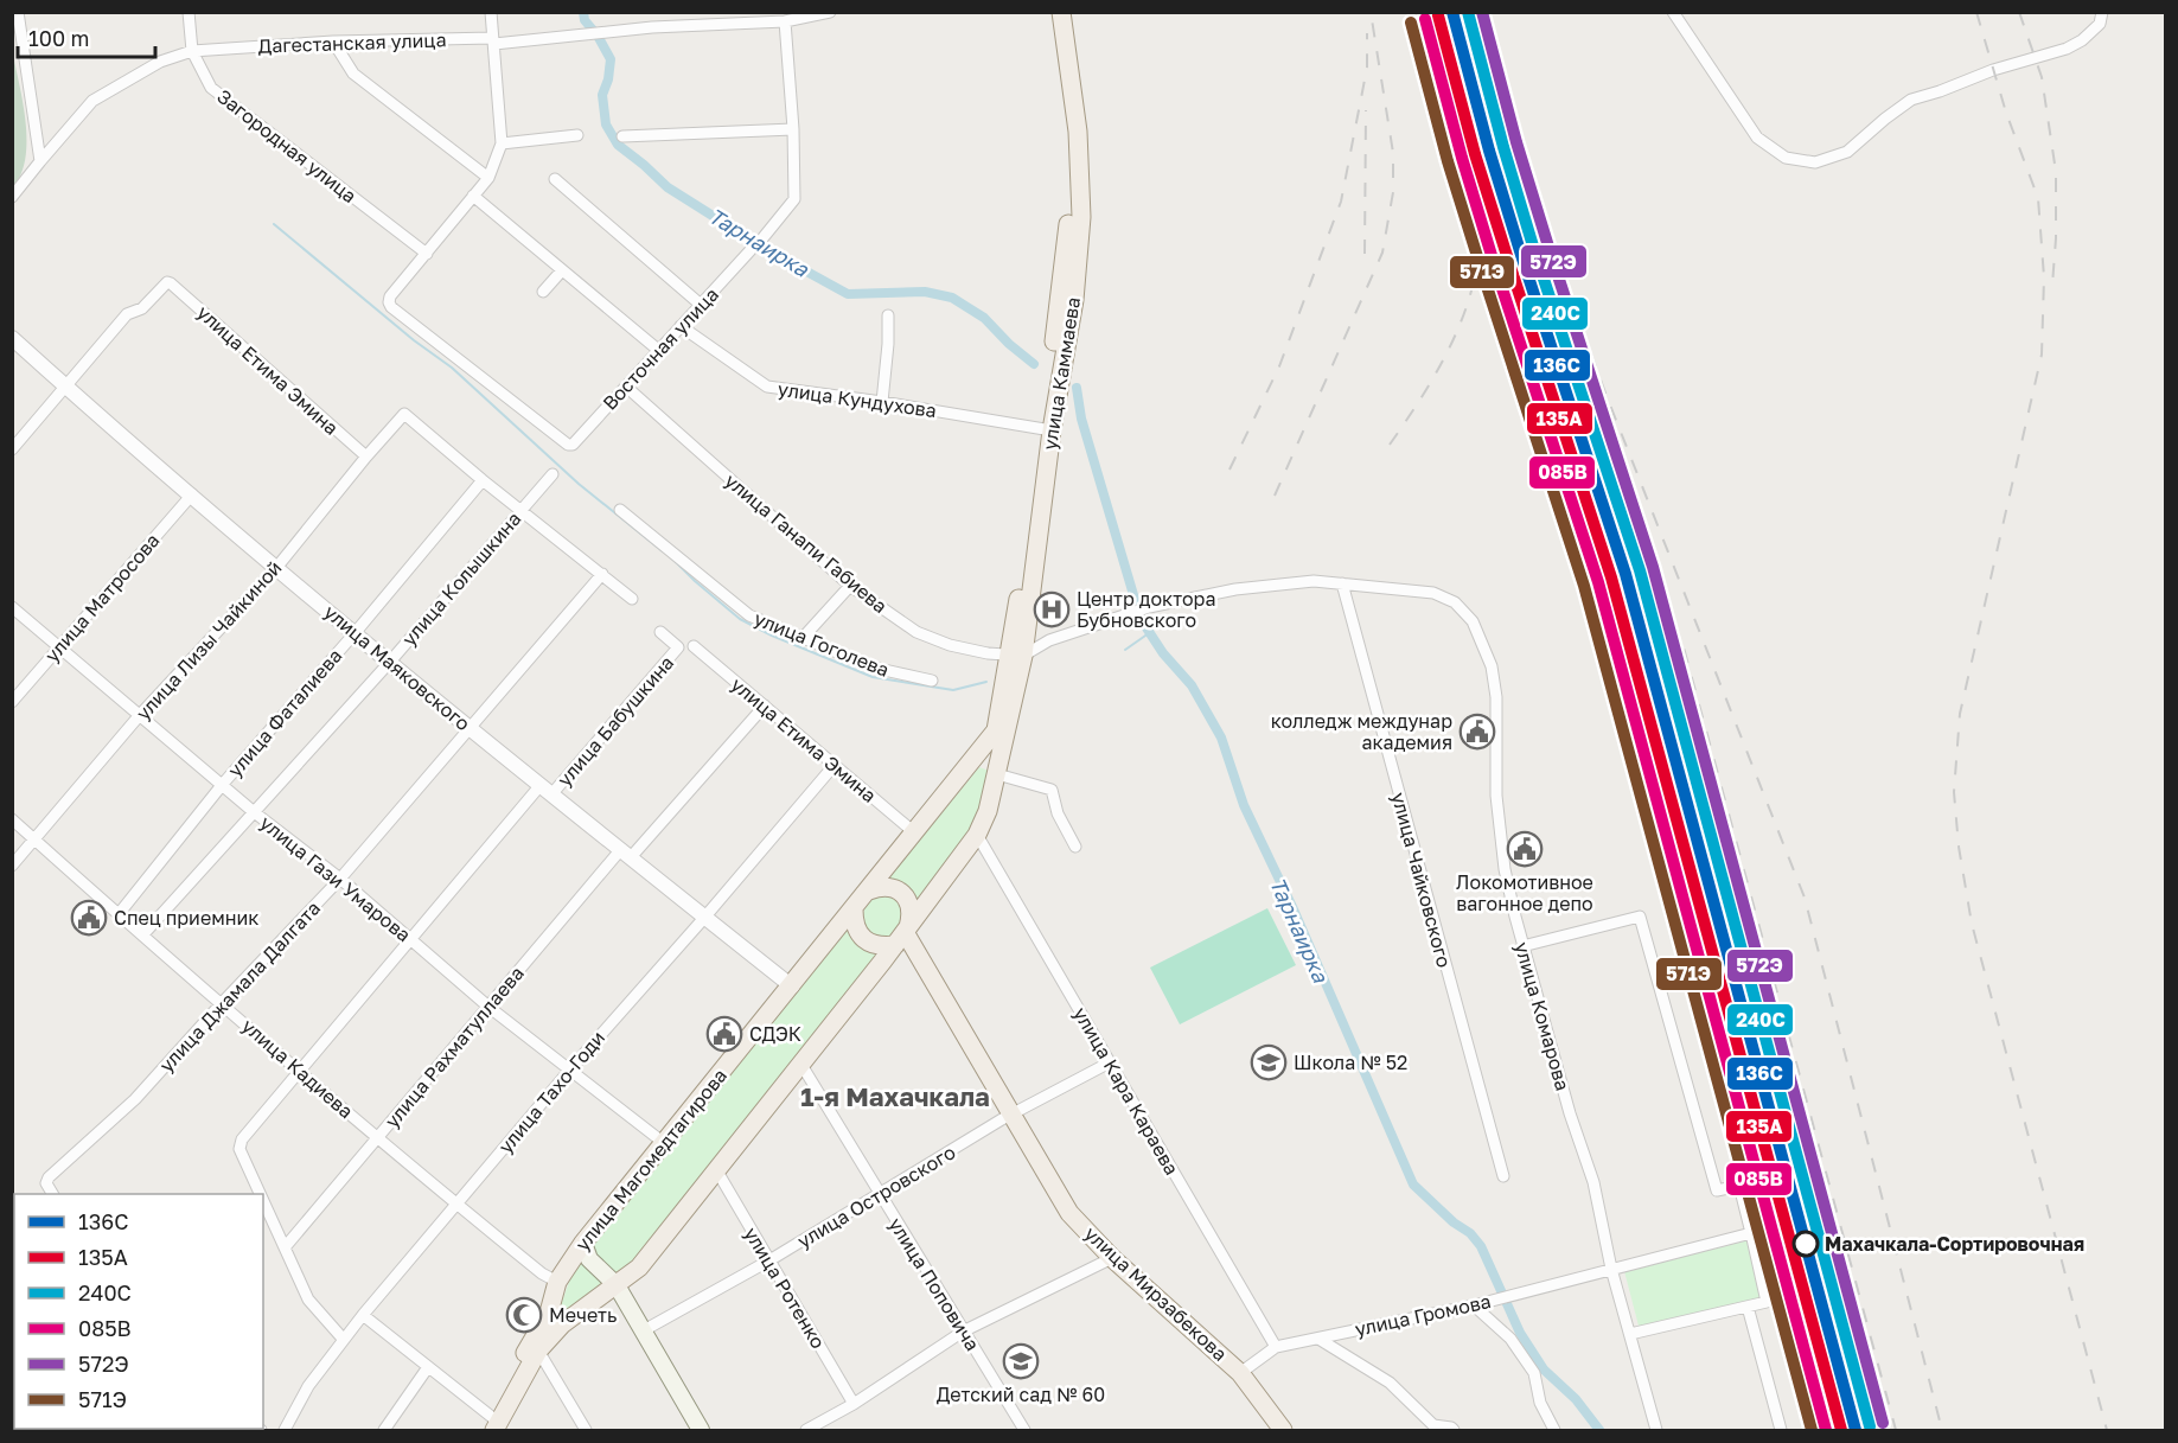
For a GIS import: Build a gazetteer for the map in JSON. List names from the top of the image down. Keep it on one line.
{"streets":{"main road":["улица Каммаева","улица Магомедтагирова","улица Мирзабекова"],"street":["Дагестанская улица","Загородная улица","Восточная улица","улица Етима Эмина","улица Кундухова","улица Ганапи Габиева","улица Колышкина","улица Матросова","улица Лизы Чайкиной","улица Гоголева","улица Маяковского","улица Фаталиева","улица Бабушкина","улица Гази Умарова","улица Чайковского","улица Джамала Далгата","улица Комарова","улица Рахматуллаева","улица Кадиева","улица Кара Караева","улица Тахо-Годи","улица Островского","улица Поповича","улица Ротенко","улица Громова"]},"crossings":[["Дагестанская улица","Загородная улица"],["Загородная улица","Восточная улица"],["Восточная улица","улица Кундухова"],["Восточная улица","улица Ганапи Габиева"],["улица Етима Эмина","улица Лизы Чайкиной"],["улица Етима Эмина","улица Маяковского"],["улица Етима Эмина","улица Рахматуллаева"],["улица Етима Эмина","улица Тахо-Годи"],["улица Каммаева","улица Кундухова"],["улица Каммаева","улица Ганапи Габиева"],["улица Колышкина","улица Маяковского"],["улица Колышкина","улица Гази Умарова"],["улица Колышкина","улица Кадиева"],["улица Матросова","улица Маяковского"],["улица Матросова","улица Гази Умарова"],["улица Лизы Чайкиной","улица Маяковского"],["улица Лизы Чайкиной","улица Фаталиева"],["улица Лизы Чайкиной","улица Гази Умарова"],["улица Лизы Чайкиной","улица Кадиева"],["улица Маяковского","улица Фаталиева"],["улица Маяковского","улица Бабушкина"],["улица Маяковского","улица Джамала Далгата"],["улица Маяковского","улица Рахматуллаева"],["улица Маяковского","улица Тахо-Годи"],["улица Маяковского","улица Магомедтагирова"],["улица Фаталиева","улица Гази Умарова"],["улица Фаталиева","улица Кадиева"],["улица Бабушкина","улица Гази Умарова"],["улица Бабушкина","улица Рахматуллаева"],["улица Бабушкина","улица Кадиева"],["улица Бабушкина","улица Тахо-Годи"],["улица Гази Умарова","улица Джамала Далгата"],["улица Гази Умарова","улица Рахматуллаева"],["улица Гази Умарова","улица Тахо-Годи"],["улица Гази Умарова","улица Магомедтагирова"],["улица Чайковского","улица Комарова"],["улица Джамала Далгата","улица Кадиева"],["улица Комарова","улица Громова"],["улица Рахматуллаева","улица Кадиева"],["улица Кадиева","улица Тахо-Годи"],["улица Кадиева","улица Магомедтагирова"],["улица Кара Караева","улица Островского"],["улица Кара Караева","улица Громова"],["улица Магомедтагирова","улица Мирзабекова"],["улица Островского","улица Поповича"],["улица Островского","улица Ротенко"],["улица Островского","улица Мирзабекова"],["улица Мирзабекова","улица Громова"]],"districts":["1-я Махачкала"],"water":["Тарнаирка"],"places":{"hospital":["Центр доктора Бубновского"],"public building":["колледж междунар академия","Локомотивное вагонное депо","Спец приемник","СДЭК"],"school or university":["Школа № 52","Детский сад № 60"],"other":["Махачкала-Сортировочная"],"mosque":["Мечеть"]},"lines":["transit line 136С","transit line 240С","transit line 572Э","transit line 135А","transit line 085В","transit line 571Э"],"legend":["136С","135А","240С","085В","572Э","571Э"],"scale_bar":"100 m"}
